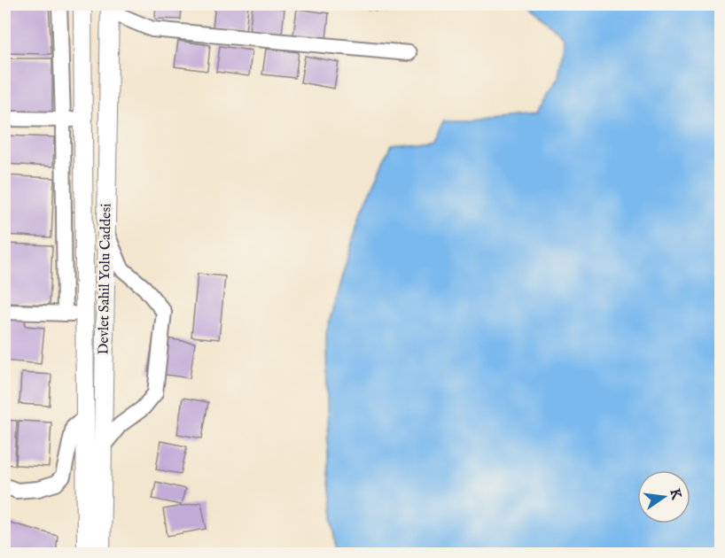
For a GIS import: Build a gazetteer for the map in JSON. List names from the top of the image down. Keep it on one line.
{"streets":{"main road":["Devlet Sahil Yolu Caddesi"]},"north":"right"}
